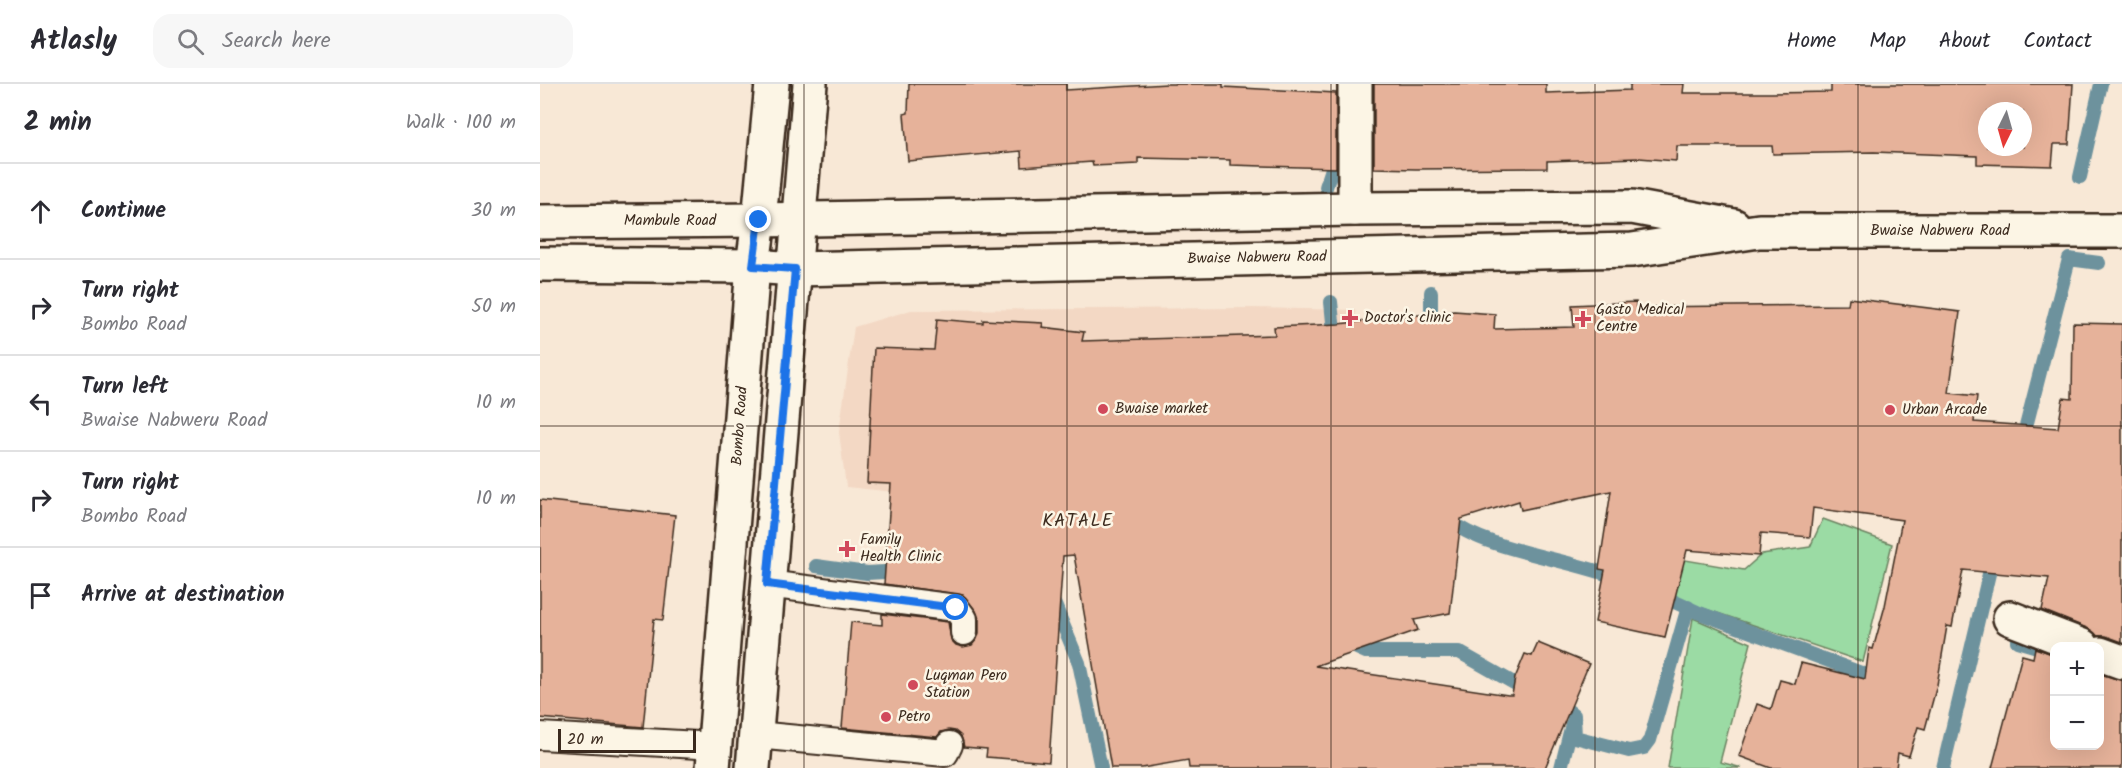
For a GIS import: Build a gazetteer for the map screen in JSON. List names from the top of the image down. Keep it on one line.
{"streets":{"main road":["Mambule Road","Bwaise Nabweru Road","Bombo Road"]},"crossings":[["Mambule Road","Bwaise Nabweru Road"],["Mambule Road","Bombo Road"],["Bwaise Nabweru Road","Bombo Road"]],"districts":["KATALE"],"places":{"health":["Doctor's clinic","Gasto Medical Centre","Family Health Clinic"],"other":["Bwaise market","Urban Arcade","Luqman Pero Station","Petro"]},"scale_bar":"20 m","north":"bottom","page":{"header":"Atlasly","search":"Search here","nav":["Home","Map","About","Contact"],"heading":["2 min","Walk · 100 m"],"list":[["Continue","30 m"],["Turn right","Bombo Road","50 m"],["Turn left","Bwaise Nabweru Road","10 m"],["Turn right","Bombo Road","10 m"],"Arrive at destination"],"map_buttons":["+","−"],"scale":"20 m"}}
